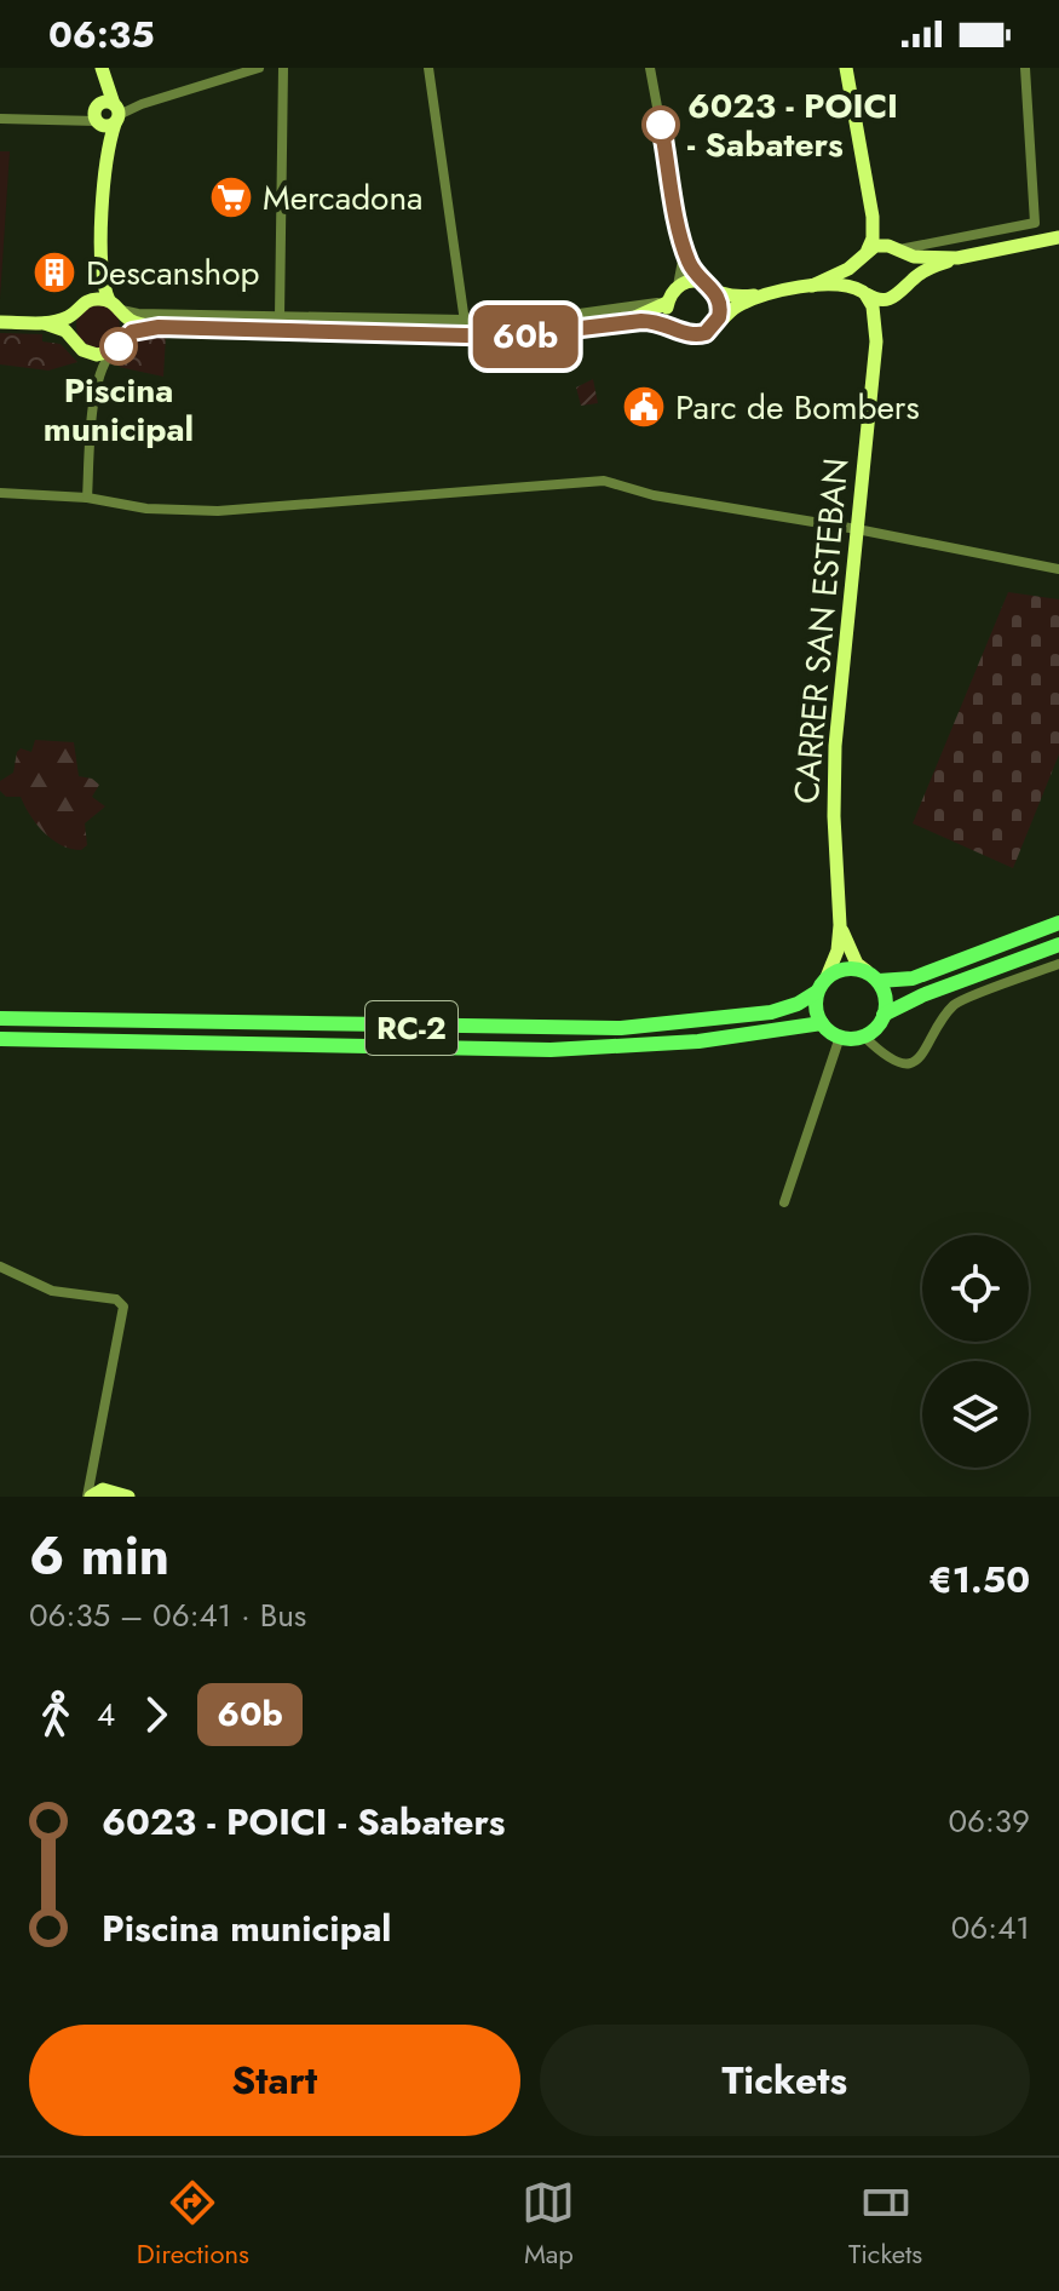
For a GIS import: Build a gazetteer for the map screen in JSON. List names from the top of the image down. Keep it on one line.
{"streets":{"main road":["CARRER SAN ESTEBAN","RC-2"]},"crossings":[["CARRER SAN ESTEBAN","RC-2"]],"places":{"other":["6023 - POICI - Sabaters","Piscina municipal"],"supermarket":["Mercadona"],"building":["Descanshop"],"public building":["Parc de Bombers"]},"lines":["bus line 60b"],"page":{"status":"06:35","on_map":"60b","heading":["6 min","06:35 – 06:41 · Bus","€1.50"],"legs":["4","60b"],"list":[{"name":"6023 - POICI - Sabaters","value":"06:39"},{"name":"Piscina municipal","value":"06:41"}],"buttons":["Start","Tickets"],"tabs":["Directions","Map","Tickets"]}}
